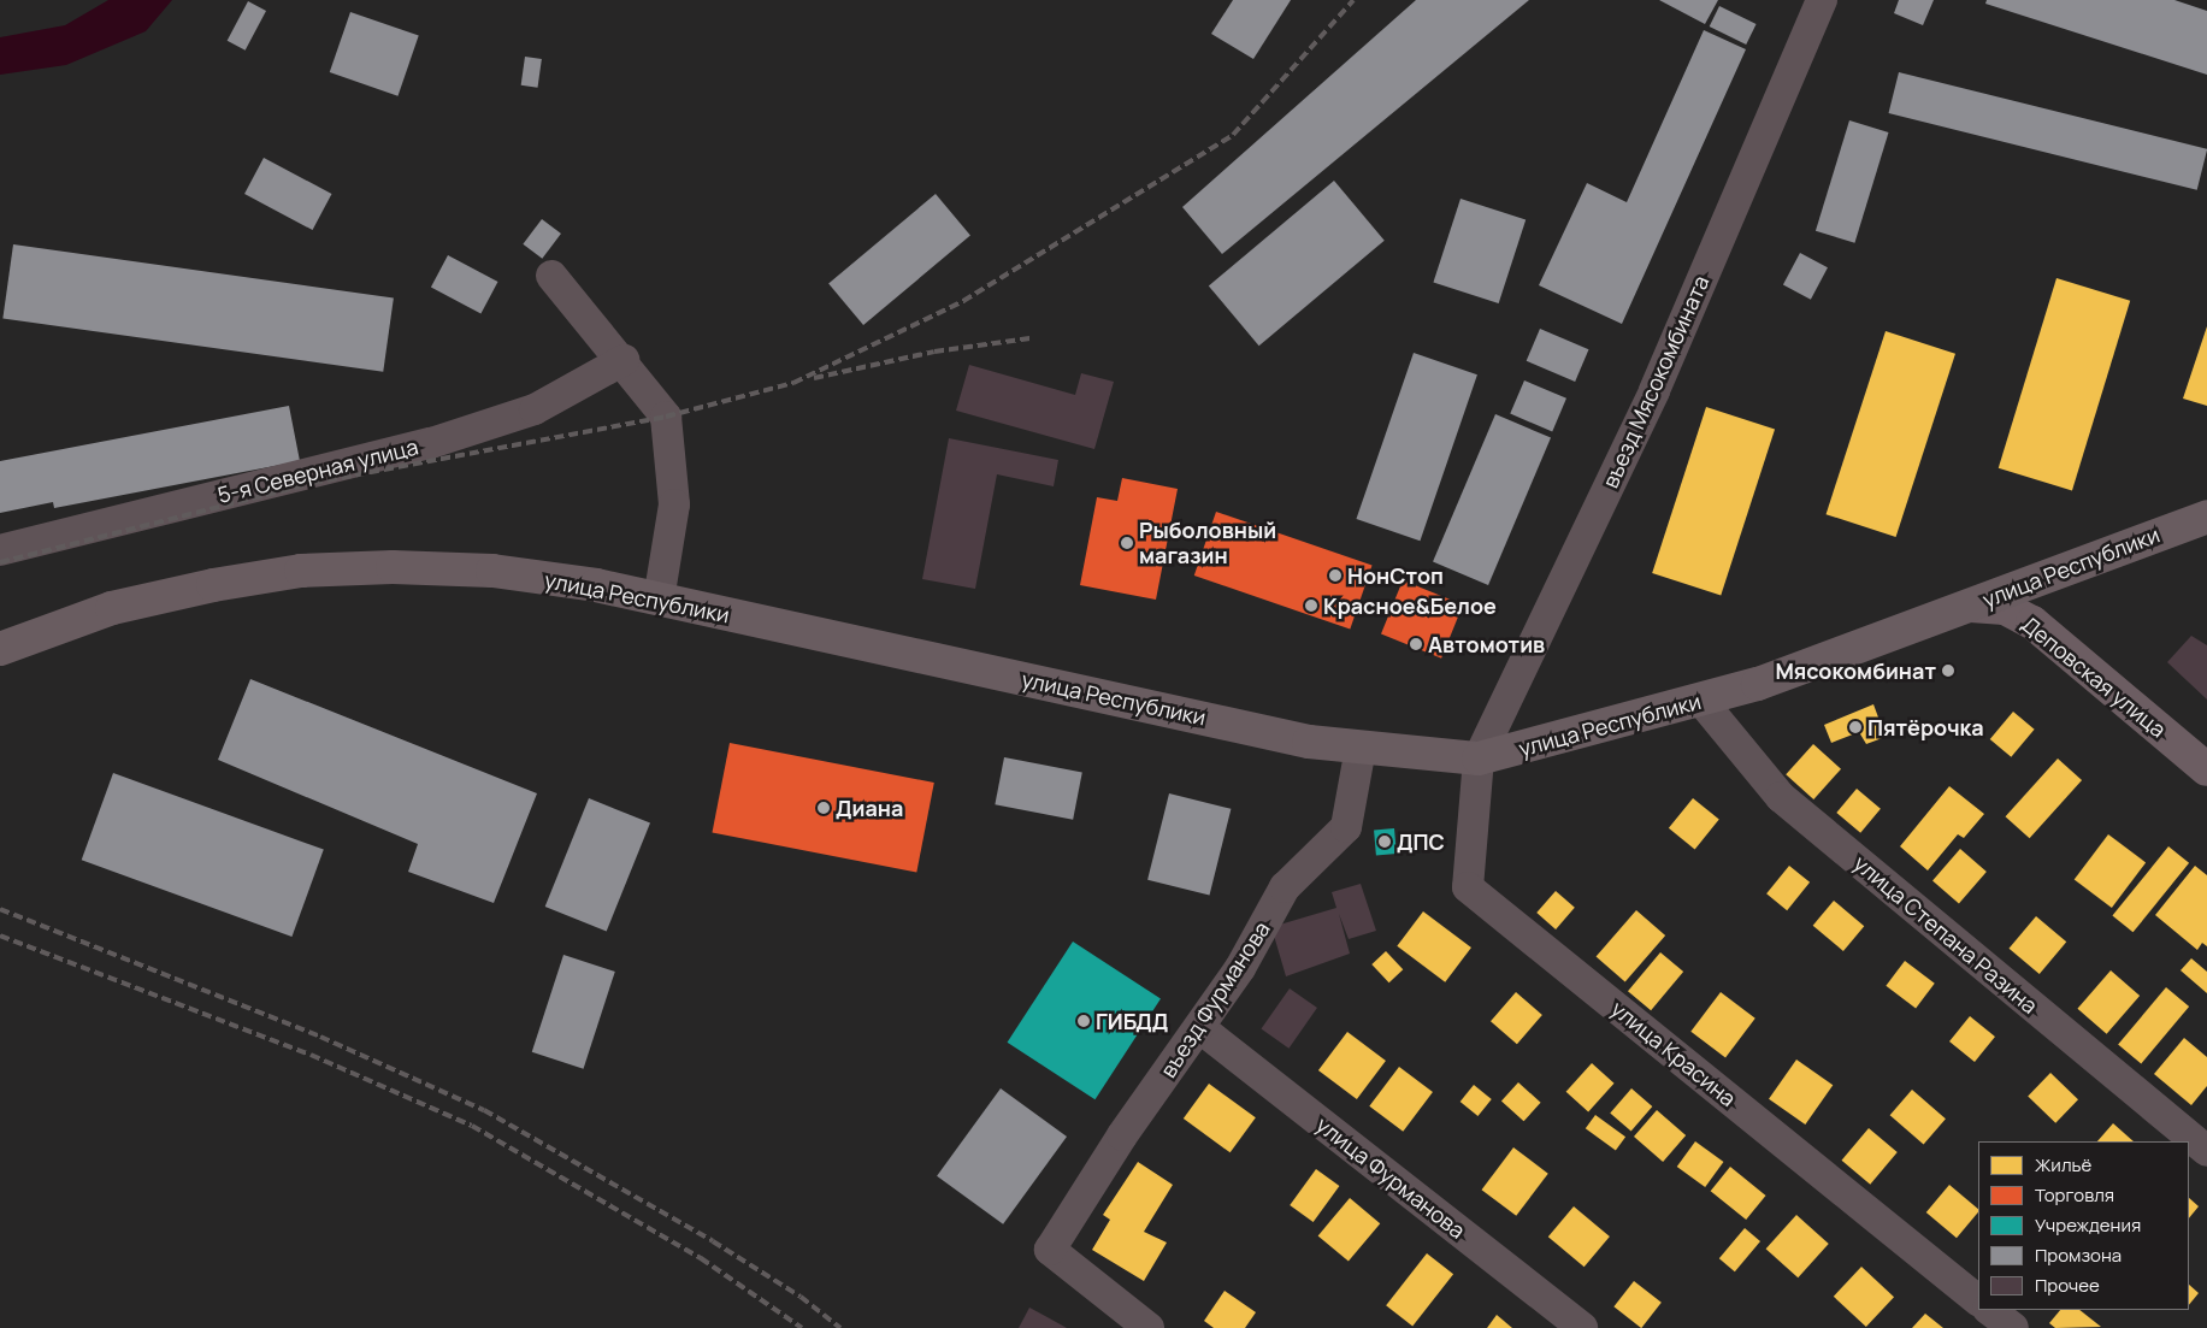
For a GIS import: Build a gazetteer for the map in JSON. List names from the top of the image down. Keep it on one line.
{"streets":{"main road":["улица Республики","Деповская улица"],"street":["въезд Мясокомбината","5-я Северная улица","улица Степана Разина","въезд Фурманова","улица Красина","улица Фурманова"]},"crossings":[["въезд Мясокомбината","улица Республики"],["въезд Мясокомбината","улица Красина"],["улица Республики","Деповская улица"],["улица Республики","улица Степана Разина"],["улица Республики","въезд Фурманова"],["улица Республики","улица Красина"],["въезд Фурманова","улица Фурманова"]],"places":["Рыболовный магазин","НонСтоп","Красное&Белое","Автомотив","Мясокомбинат","Пятёрочка","Диана","ДПС","ГИБДД"],"legend":["Жильё","Торговля","Учреждения","Промзона","Прочее"]}
